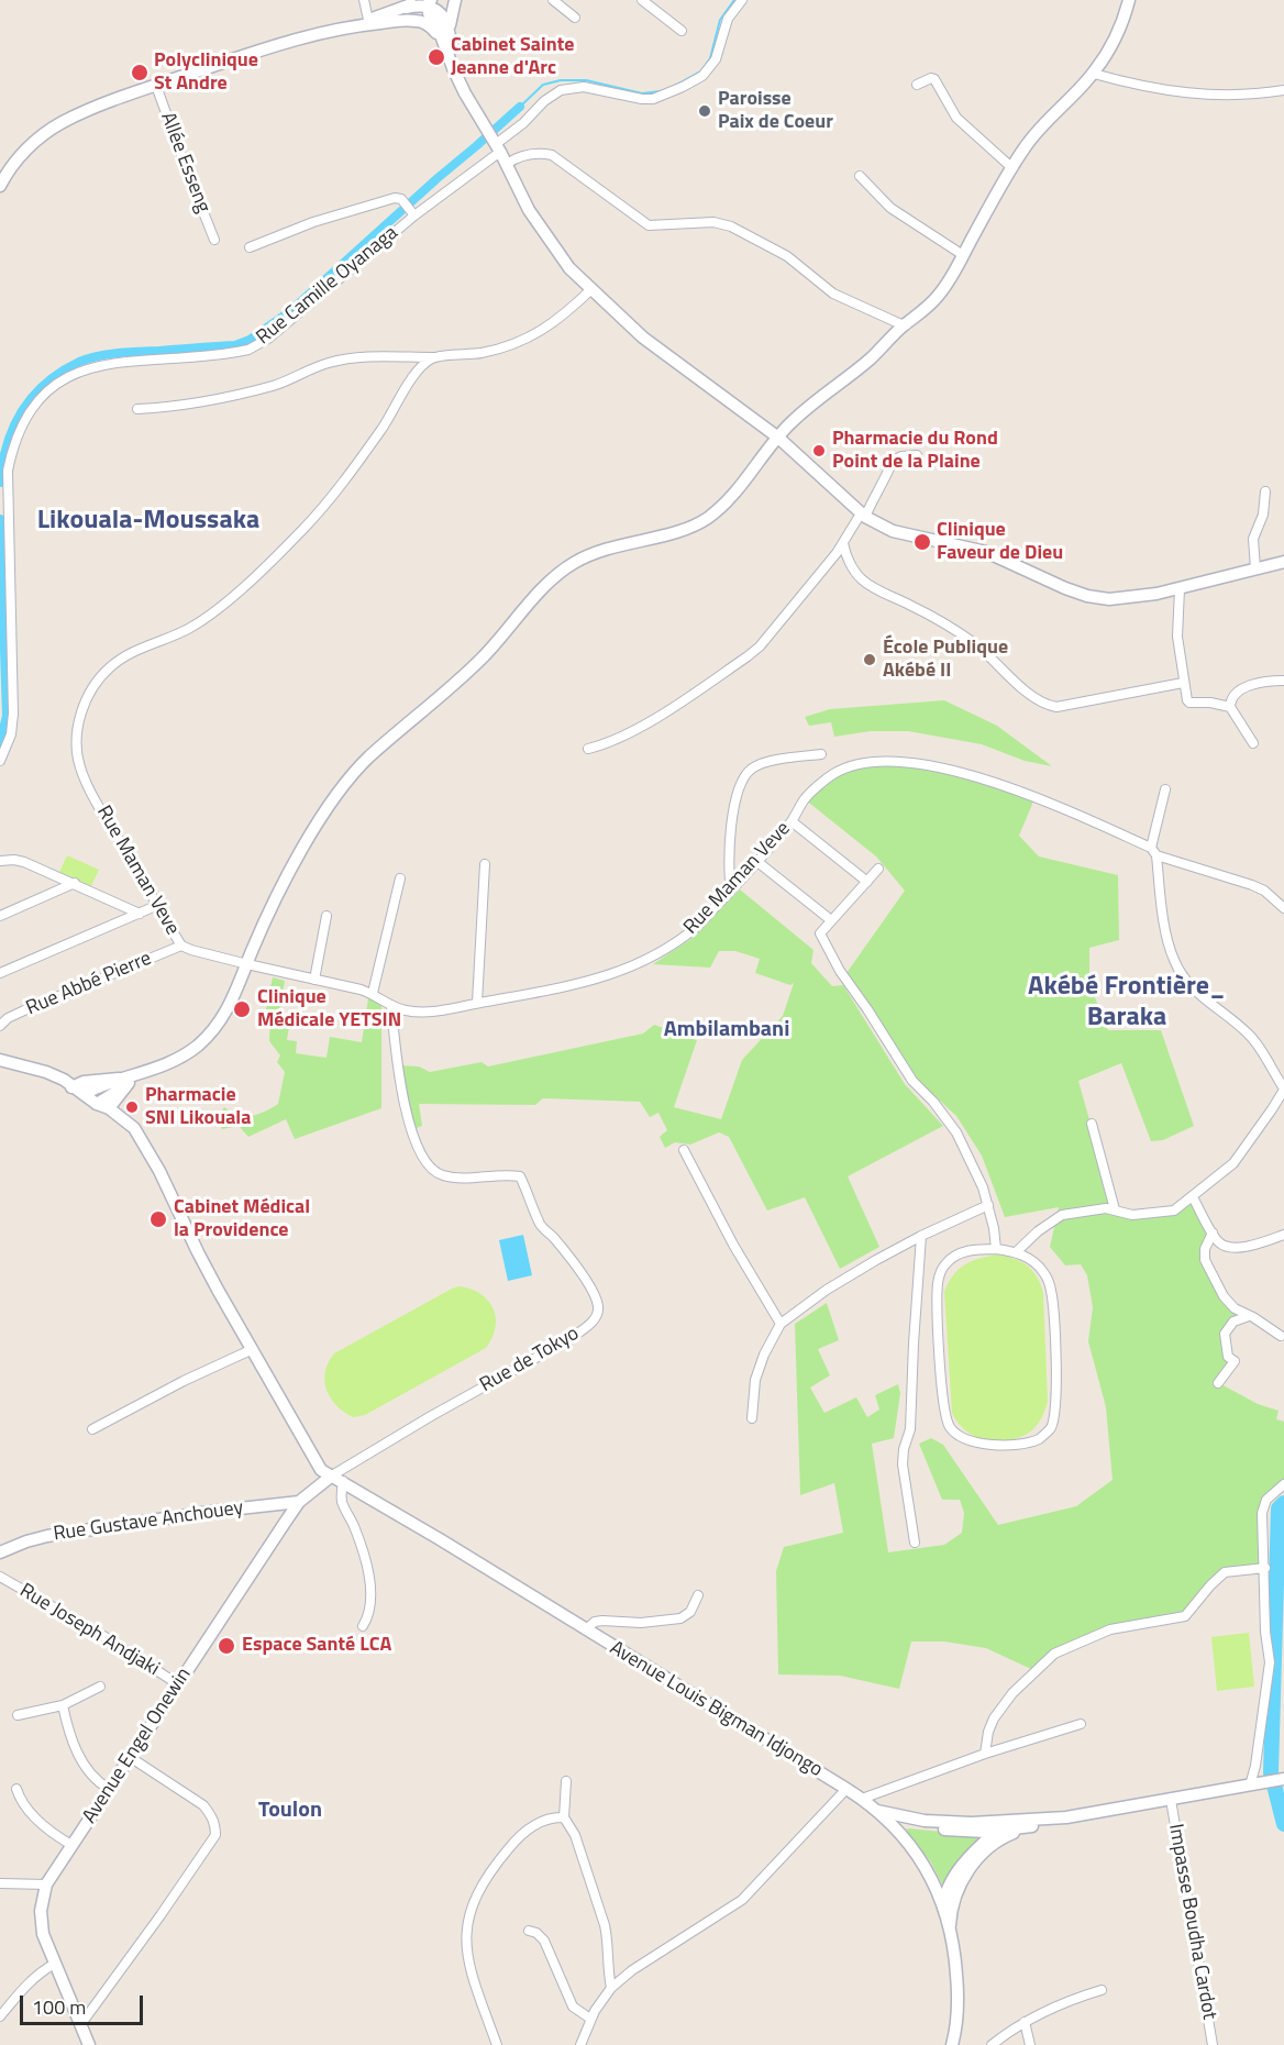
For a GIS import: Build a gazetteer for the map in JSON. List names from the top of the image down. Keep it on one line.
{"streets":{"street":["Allée Esseng","Rue Camille Oyanaga","Rue Maman Veve","Rue Abbé Pierre","Rue de Tokyo","Rue Gustave Anchouey","Rue Joseph Andjaki","Avenue Louis Bigman Idjongo","Avenue Engel Onewin","Impasse Boudha Cardot"]},"crossings":[["Rue Maman Veve","Rue Abbé Pierre"],["Rue Maman Veve","Rue de Tokyo"],["Rue de Tokyo","Avenue Louis Bigman Idjongo"],["Rue de Tokyo","Avenue Engel Onewin"],["Rue Gustave Anchouey","Avenue Engel Onewin"],["Rue Joseph Andjaki","Avenue Engel Onewin"],["Avenue Louis Bigman Idjongo","Avenue Engel Onewin"]],"districts":["Likouala-Moussaka","Akébé Frontière_ Baraka","Ambilambani","Toulon"],"places":["Cabinet Sainte Jeanne d'Arc","Polyclinique St Andre","Paroisse Paix de Coeur","Pharmacie du Rond Point de la Plaine","Clinique Faveur de Dieu","École Publique Akébé II","Clinique Médicale YETSIN","Pharmacie SNI Likouala","Cabinet Médical la Providence","Espace Santé LCA"],"scale_bar":"100 m"}
